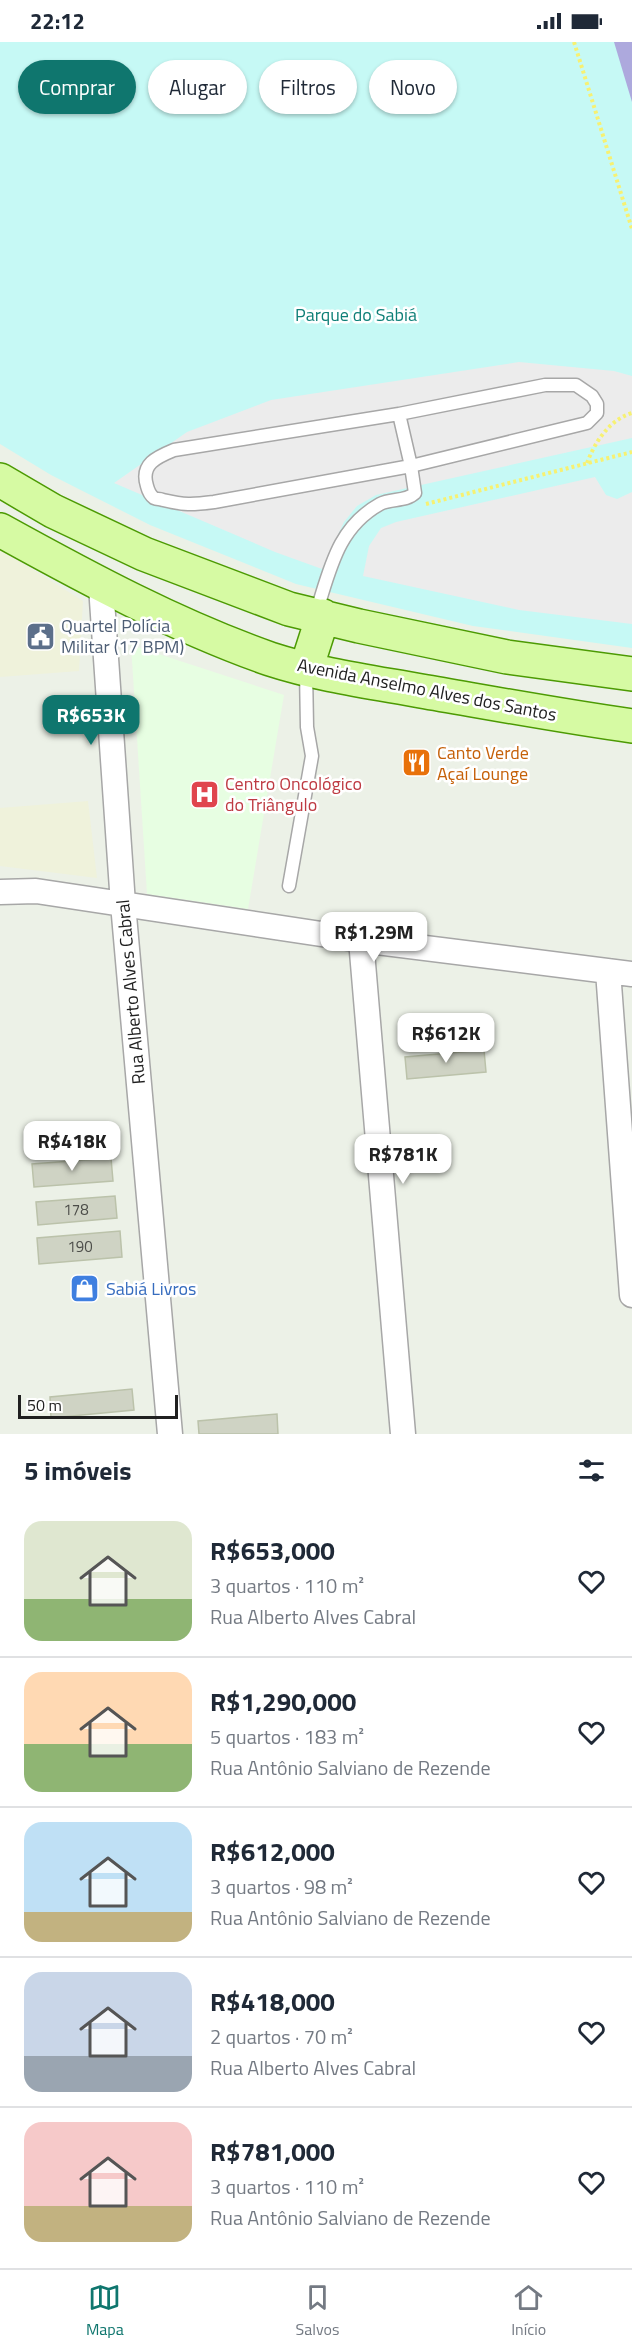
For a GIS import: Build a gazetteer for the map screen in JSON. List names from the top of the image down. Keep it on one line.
{"streets":{"main road":["Avenida Anselmo Alves dos Santos"],"street":["Rua Alberto Alves Cabral"]},"crossings":[["Avenida Anselmo Alves dos Santos","Rua Alberto Alves Cabral"]],"parks":["Parque do Sabiá"],"places":{"public building":["Quartel Polícia Militar (17 BPM)"],"restaurant":["Canto Verde Açaí Lounge"],"hospital":["Centro Oncológico do Triângulo"],"shop":["Sabiá Livros"]},"house_numbers":["178","190"],"scale_bar":"50 m","page":{"status":"22:12","chip":["Comprar","Alugar","Filtros","Novo"],"price":["R$653K","R$1.29M","R$612K","R$418K","R$781K"],"scale":"50 m","heading":"5 imóveis","list":[{"name":"R$653,000","note":"3 quartos · 110 m² · Rua Alberto Alves Cabral"},{"name":"R$1,290,000","note":"5 quartos · 183 m² · Rua Antônio Salviano de Rezende"},{"name":"R$612,000","note":"3 quartos · 98 m² · Rua Antônio Salviano de Rezende"},{"name":"R$418,000","note":"2 quartos · 70 m² · Rua Alberto Alves Cabral"},{"name":"R$781,000","note":"3 quartos · 110 m² · Rua Antônio Salviano de Rezende"}],"tabs":["Mapa","Salvos","Início"]}}
